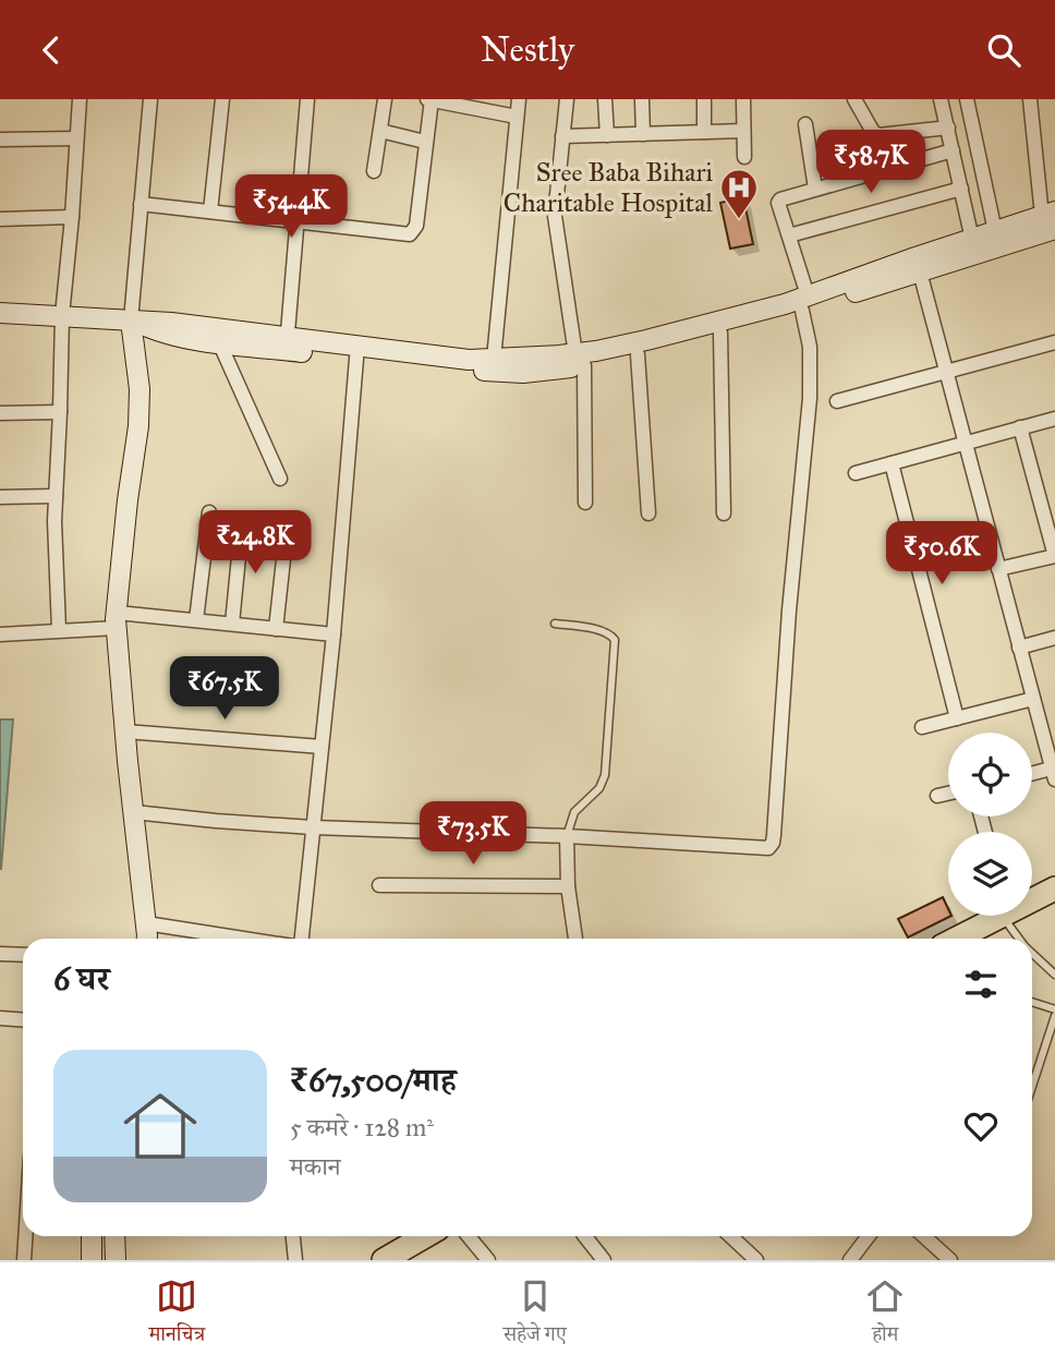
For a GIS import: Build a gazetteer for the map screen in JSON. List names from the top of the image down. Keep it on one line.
{"places":{"hospital":["Sree Baba Bihari Charitable Hospital"]},"page":{"header":"Nestly","price":["₹58.7K","₹54.4K","₹24.8K","₹50.6K","₹67.5K","₹73.5K"],"heading":"6 घर","list":[{"name":"₹67,500/माह","note":"5 कमरे · 128 m² · मकान"}],"tabs":["मानचित्र","सहेजे गए","होम"]}}
